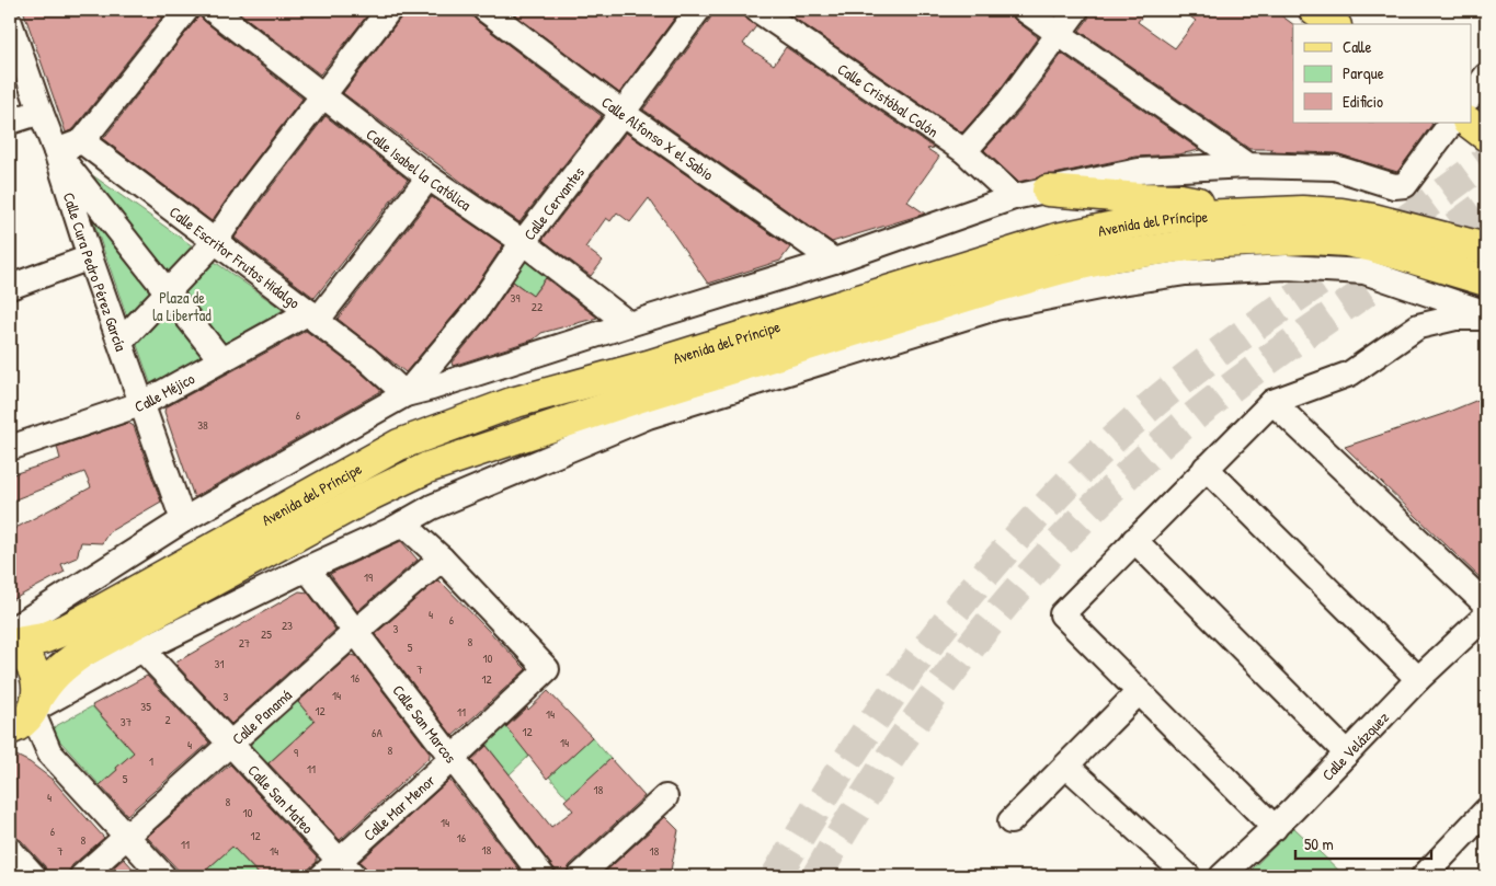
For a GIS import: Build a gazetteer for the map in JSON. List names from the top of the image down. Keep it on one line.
{"streets":{"main road":["Avenida del Príncipe"],"street":["Calle Cristóbal Colón","Calle Alfonso X el Sabio","Calle Isabel la Católica","Calle Cervantes","Calle Escritor Frutos Hidalgo","Calle Cura Pedro Pérez García","Calle Méjico","Calle Panamá","Calle San Marcos","Calle Velázquez","Calle San Mateo","Calle Mar Menor"]},"crossings":[["Calle Alfonso X el Sabio","Calle Cervantes"],["Calle Isabel la Católica","Calle Cervantes"],["Calle Cervantes","Calle Escritor Frutos Hidalgo"],["Calle Escritor Frutos Hidalgo","Calle Méjico"],["Calle Cura Pedro Pérez García","Calle Méjico"],["Calle Panamá","Calle San Marcos"],["Calle Panamá","Calle San Mateo"],["Calle Panamá","Calle Mar Menor"],["Calle San Marcos","Calle Mar Menor"],["Calle San Mateo","Calle Mar Menor"]],"parks":["Plaza de la Libertad"],"house_numbers":["39","22","6","38","19","4","6","23","3","25","8","27","5","10","31","7","16","12","14","3","35","12","11","14","2","37","12","6A","14","4","8","9","1","11","5","18","4","8","10","14","6","12","16","8","11","18","7","14","18"],"legend":["Calle","Parque","Edificio"],"scale_bar":"50 m"}
